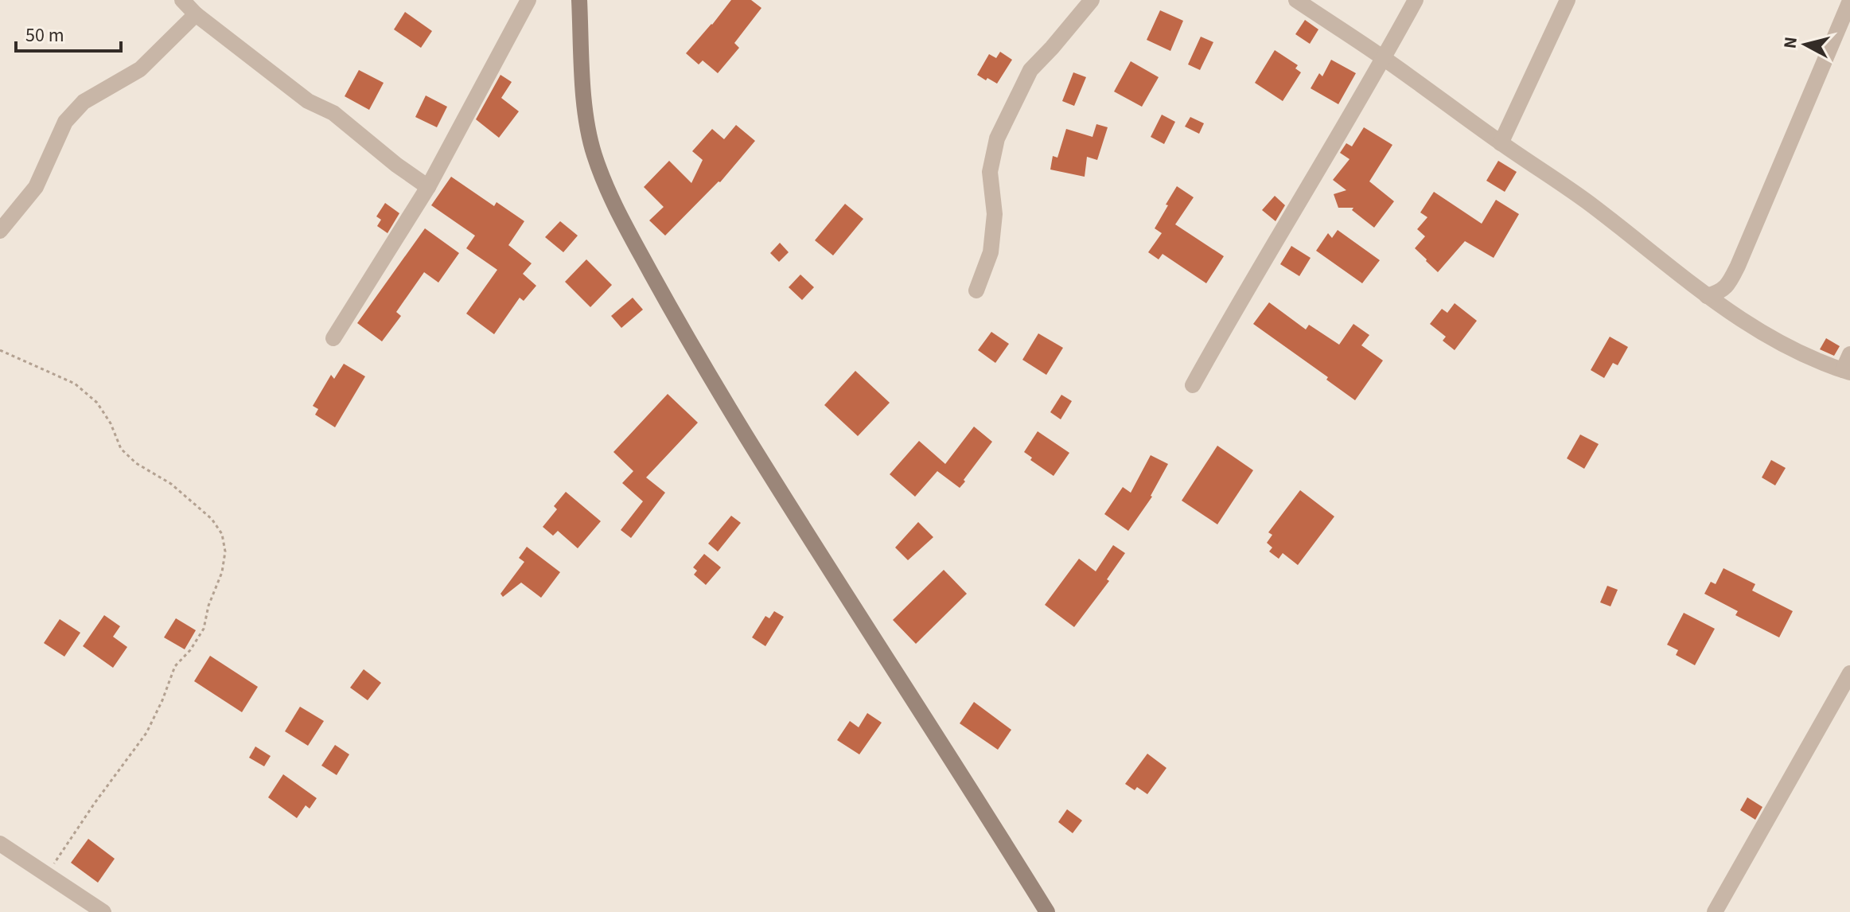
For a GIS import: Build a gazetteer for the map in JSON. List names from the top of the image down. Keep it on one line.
{"scale_bar":"50 m","north":"left"}
